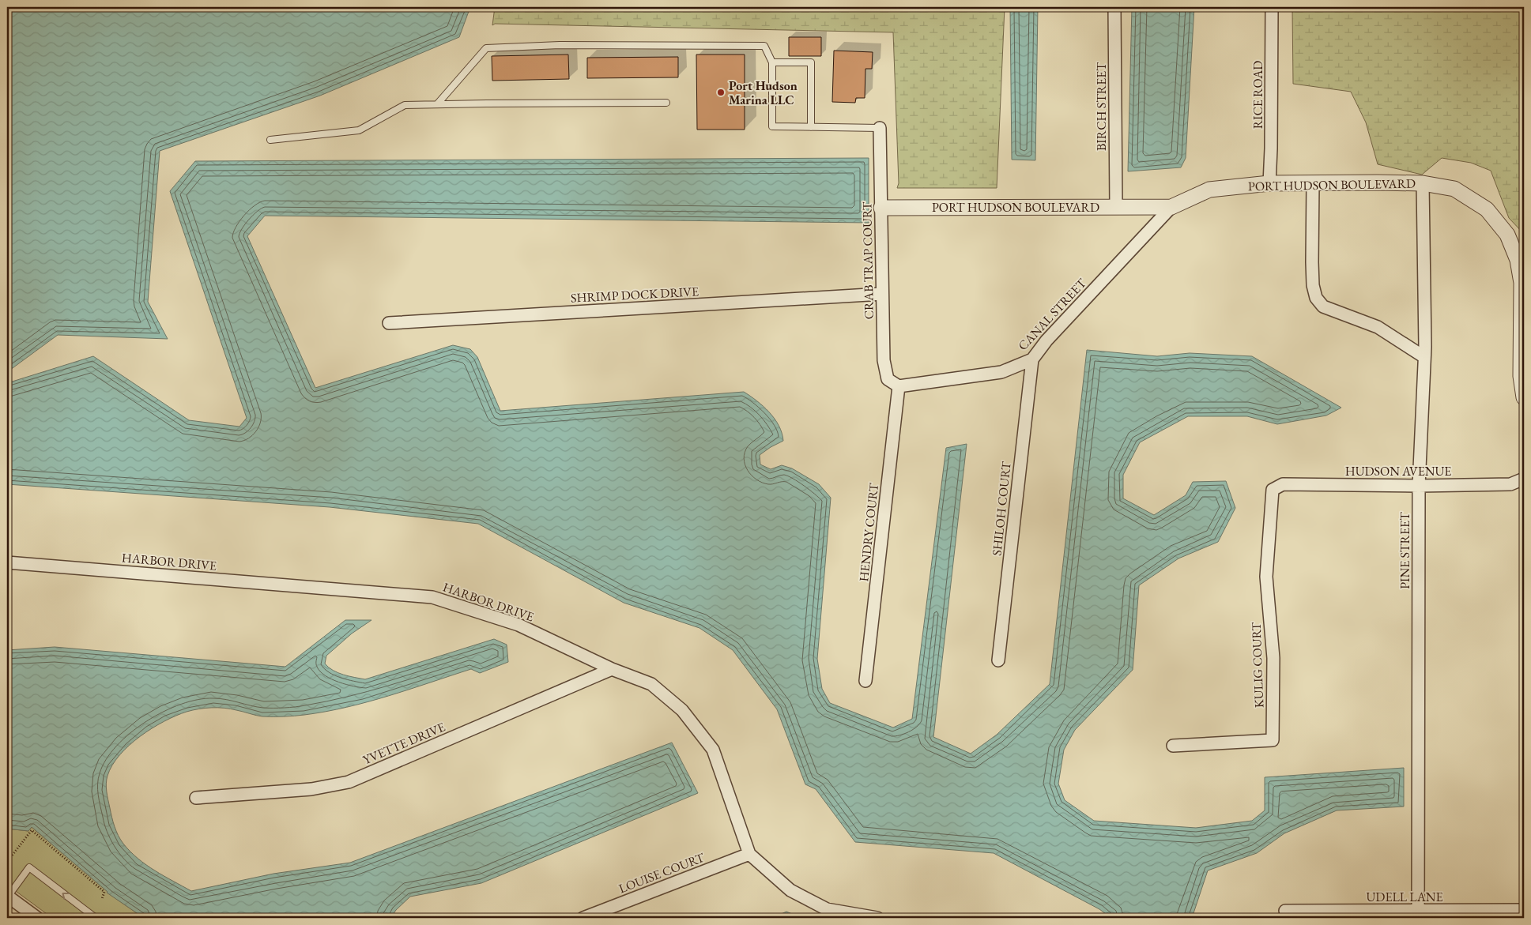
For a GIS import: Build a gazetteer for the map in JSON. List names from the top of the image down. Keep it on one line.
{"streets":{"street":["RICE ROAD","BIRCH STREET","PORT HUDSON BOULEVARD","CRAB TRAP COURT","SHRIMP DOCK DRIVE","CANAL STREET","HUDSON AVENUE","SHILOH COURT","HENDRY COURT","PINE STREET","HARBOR DRIVE","KULIG COURT","YVETTE DRIVE","LOUISE COURT","UDELL LANE"]},"crossings":[["RICE ROAD","PORT HUDSON BOULEVARD"],["BIRCH STREET","PORT HUDSON BOULEVARD"],["PORT HUDSON BOULEVARD","CRAB TRAP COURT"],["PORT HUDSON BOULEVARD","CANAL STREET"],["PORT HUDSON BOULEVARD","PINE STREET"],["CRAB TRAP COURT","SHRIMP DOCK DRIVE"],["CRAB TRAP COURT","CANAL STREET"],["CRAB TRAP COURT","HENDRY COURT"],["CANAL STREET","SHILOH COURT"],["CANAL STREET","HENDRY COURT"],["HUDSON AVENUE","PINE STREET"],["HUDSON AVENUE","KULIG COURT"],["PINE STREET","UDELL LANE"],["HARBOR DRIVE","YVETTE DRIVE"],["HARBOR DRIVE","LOUISE COURT"]],"places":["Port Hudson Marina LLC"]}
